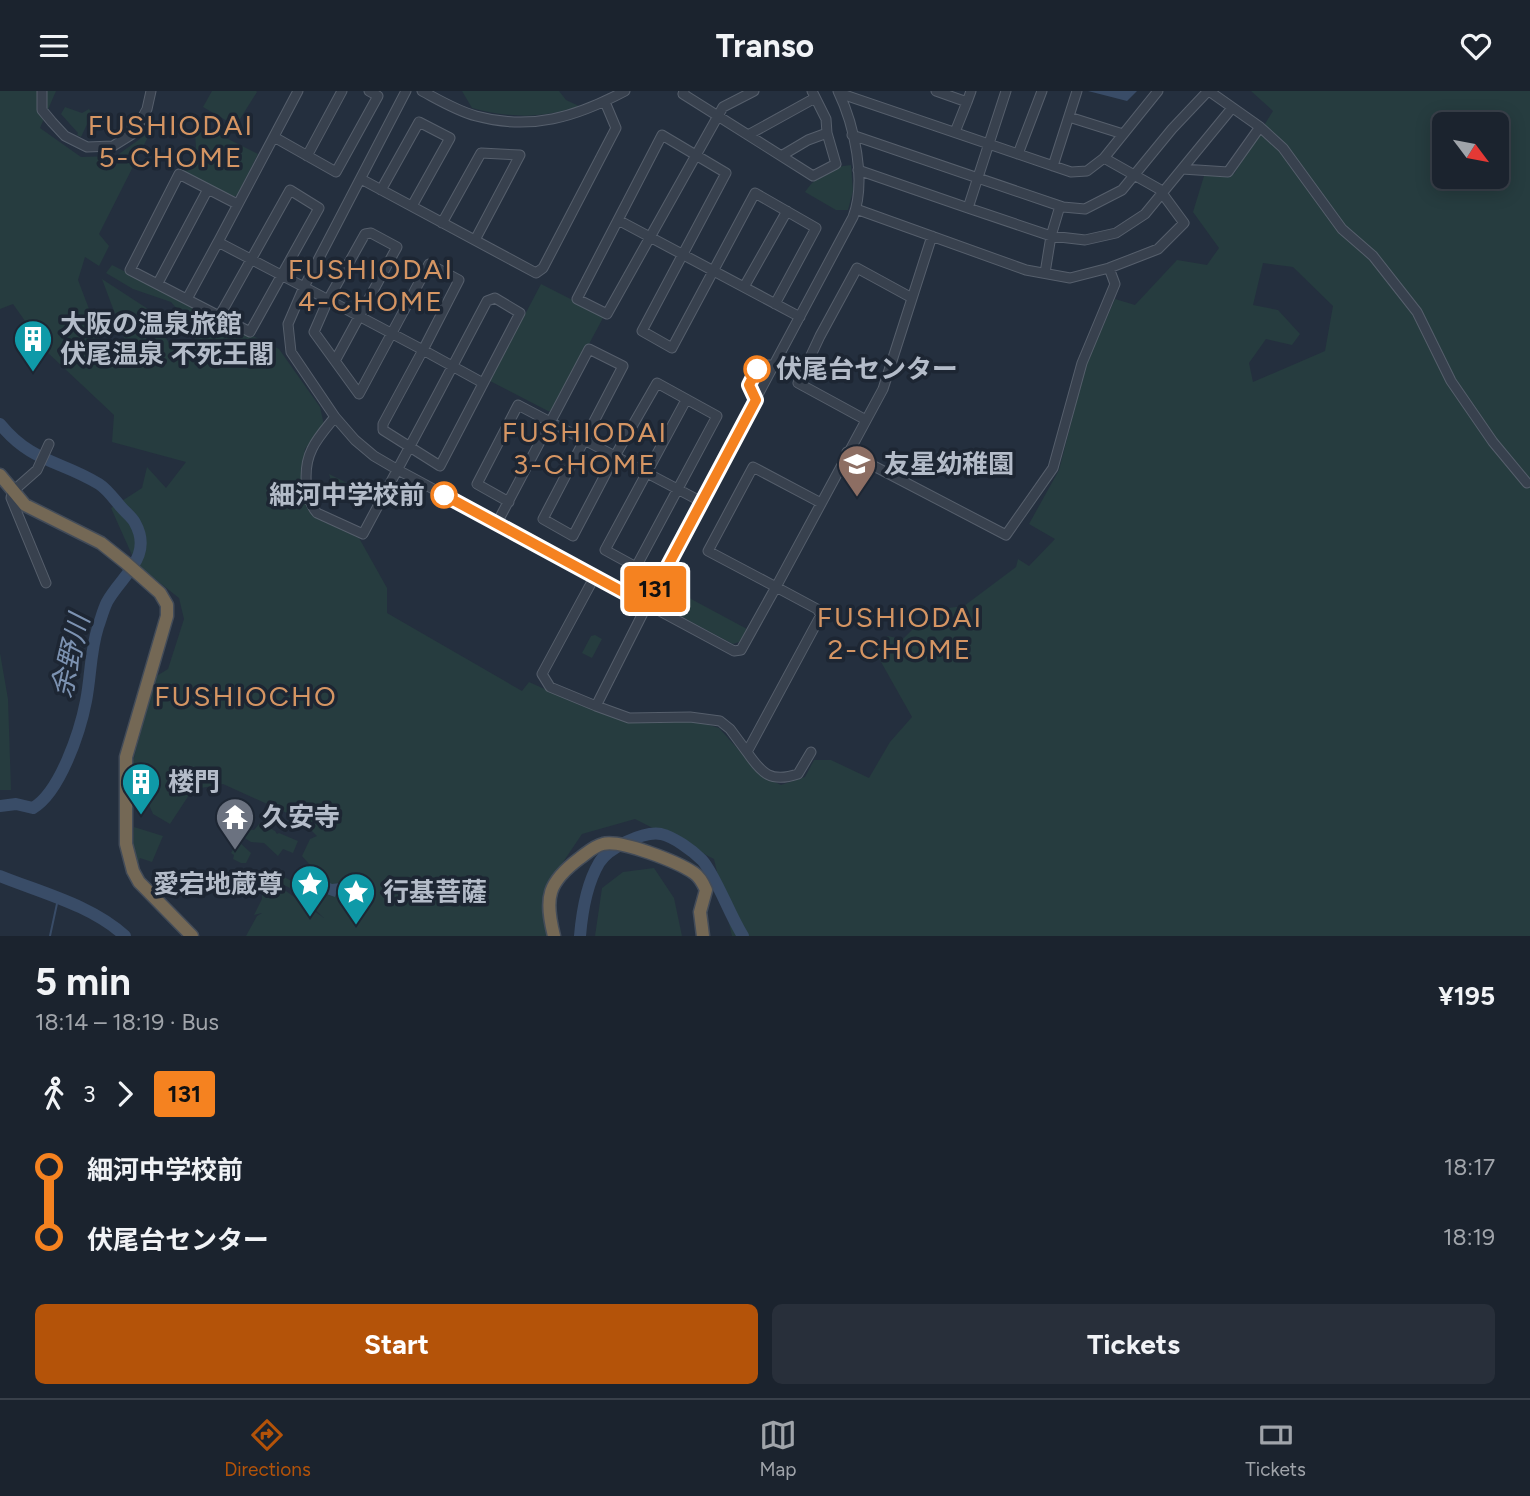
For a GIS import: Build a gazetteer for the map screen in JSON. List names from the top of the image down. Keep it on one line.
{"districts":["FUSHIODAI 5-CHOME","FUSHIODAI 4-CHOME","FUSHIODAI 3-CHOME","FUSHIODAI 2-CHOME","FUSHIOCHO"],"water":["余野川"],"places":{"other":["伏尾台センター","細河中学校前"],"building":["大阪の温泉旅館 伏尾温泉 不死王閣","楼門"],"school or university":["友星幼稚園"],"temple":["久安寺"],"place":["愛宕地蔵尊","行基菩薩"]},"lines":["bus line 131"],"north":"bottom right","page":{"header":"Transo","on_map":"131","heading":["5 min","18:14 – 18:19 · Bus","¥195"],"legs":["3","131"],"list":[{"name":"細河中学校前","value":"18:17"},{"name":"伏尾台センター","value":"18:19"}],"buttons":["Start","Tickets"],"tabs":["Directions","Map","Tickets"]}}
